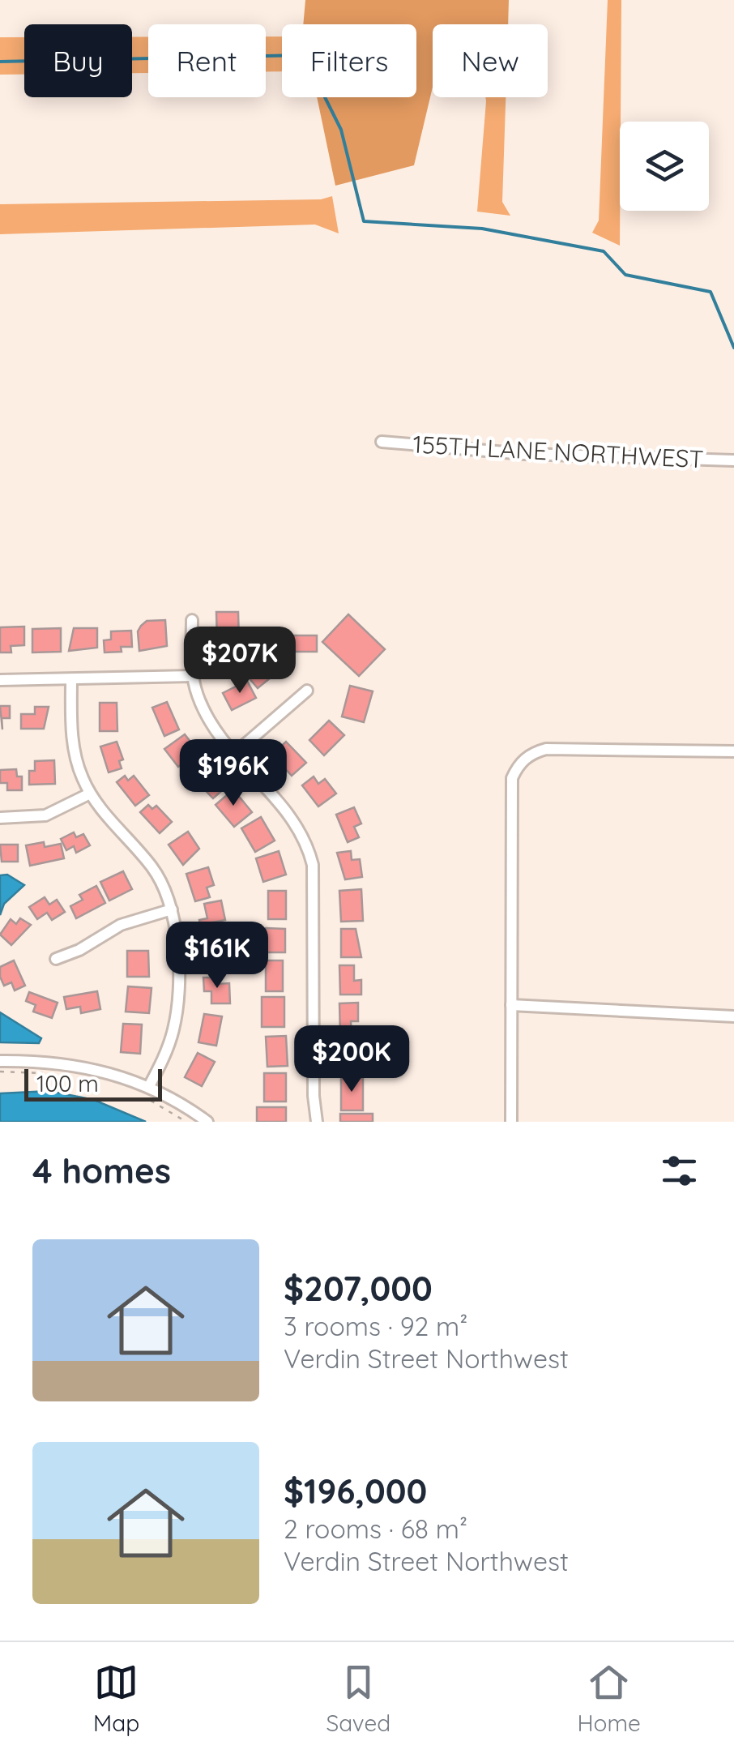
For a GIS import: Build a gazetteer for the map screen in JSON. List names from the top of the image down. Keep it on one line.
{"streets":{"street":["155TH LANE NORTHWEST"]},"scale_bar":"100 m","page":{"chip":["Buy","Rent","Filters","New"],"price":["$207K","$196K","$161K","$200K"],"scale":"100 m","heading":"4 homes","list":[{"name":"$207,000","note":"3 rooms · 92 m² · Verdin Street Northwest"},{"name":"$196,000","note":"2 rooms · 68 m² · Verdin Street Northwest"}],"tabs":["Map","Saved","Home"]}}
